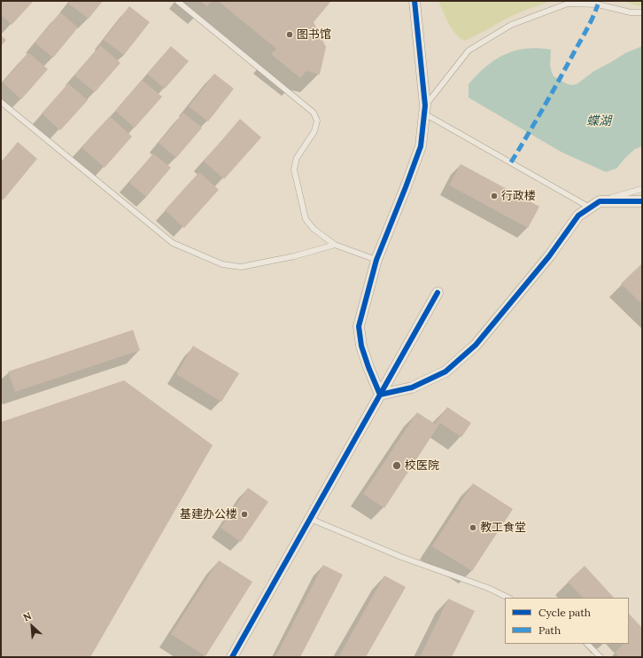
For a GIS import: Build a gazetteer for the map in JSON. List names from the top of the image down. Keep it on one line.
{"water":["蝶湖"],"places":["图书馆","行政楼","校医院","基建办公楼","教工食堂"],"legend":["Cycle path","Path"],"north":"top left"}
